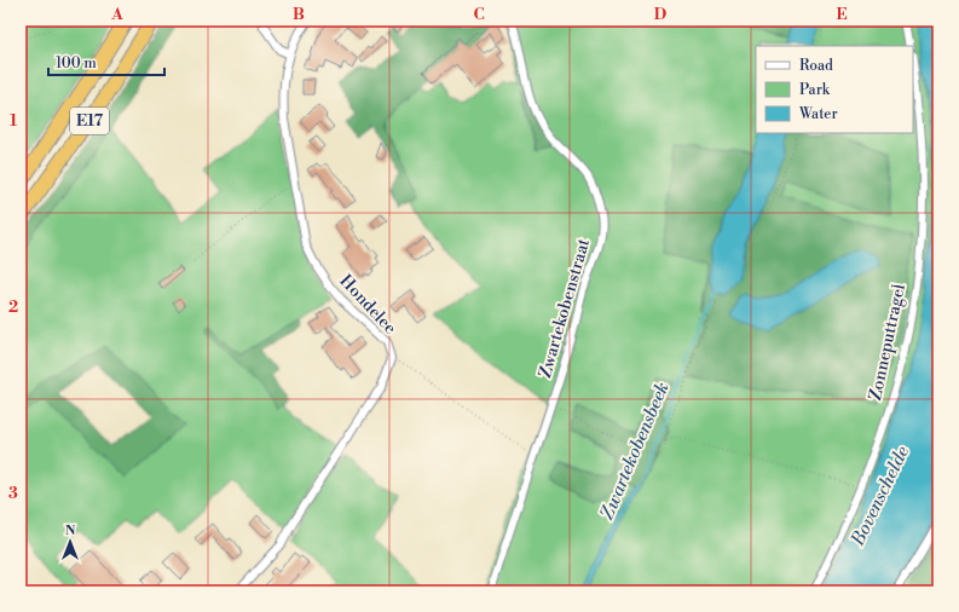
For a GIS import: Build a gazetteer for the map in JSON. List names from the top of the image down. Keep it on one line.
{"streets":{"highway":["E17"],"street":["Hondelee","Zwartekobenstraat","Zonneputtragel"]},"water":["Zwartekobensbeek","Bovenschelde"],"legend":["Road","Park","Water"],"scale_bar":"100 m","north":"top","grid":{"columns":["A","B","C","D","E"],"rows":["1","2","3"]}}
